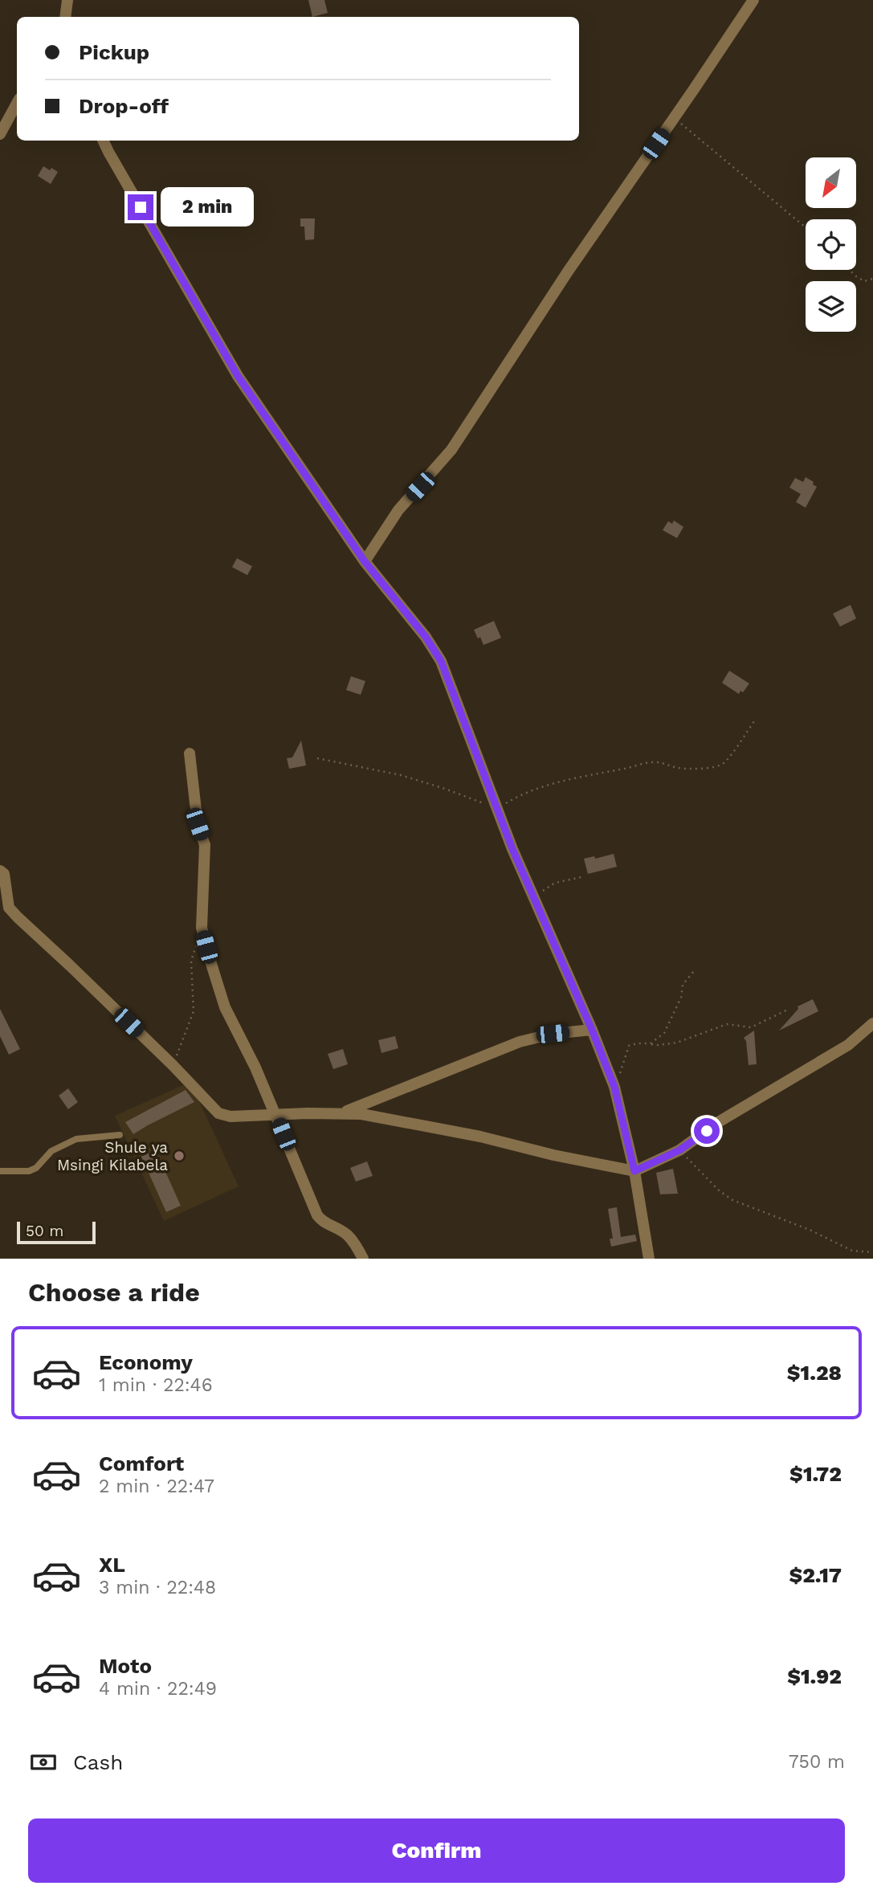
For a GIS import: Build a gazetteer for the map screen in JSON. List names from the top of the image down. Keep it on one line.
{"places":["Shule ya Msingi Kilabela"],"scale_bar":"50 m","north":"bottom left","page":{"banner":["Pickup","Drop-off"],"bubble":"2 min","scale":"50 m","heading":"Choose a ride","list":[{"name":"Economy","note":"1 min · 22:46","value":"$1.28"},{"name":"Comfort","note":"2 min · 22:47","value":"$1.72"},{"name":"XL","note":"3 min · 22:48","value":"$2.17"},{"name":"Moto","note":"4 min · 22:49","value":"$1.92"}],"pay":["Cash","750 m"],"buttons":"Confirm"}}
